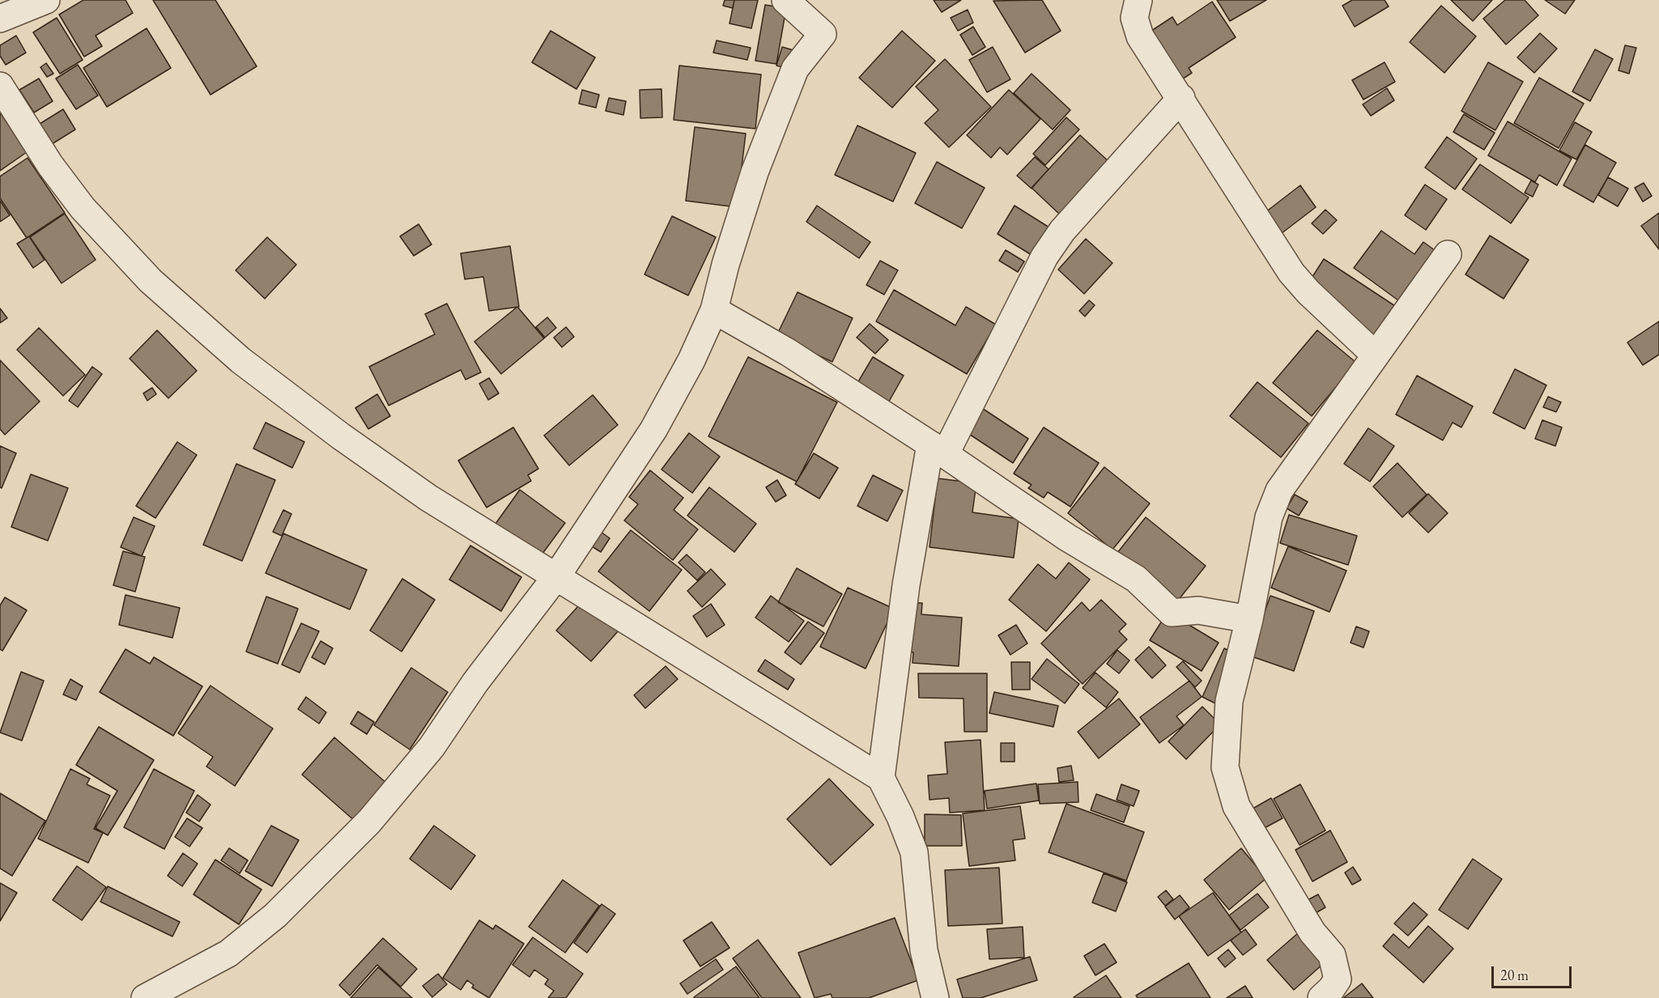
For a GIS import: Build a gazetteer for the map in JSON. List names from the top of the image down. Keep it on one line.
{"scale_bar":"20 m"}
